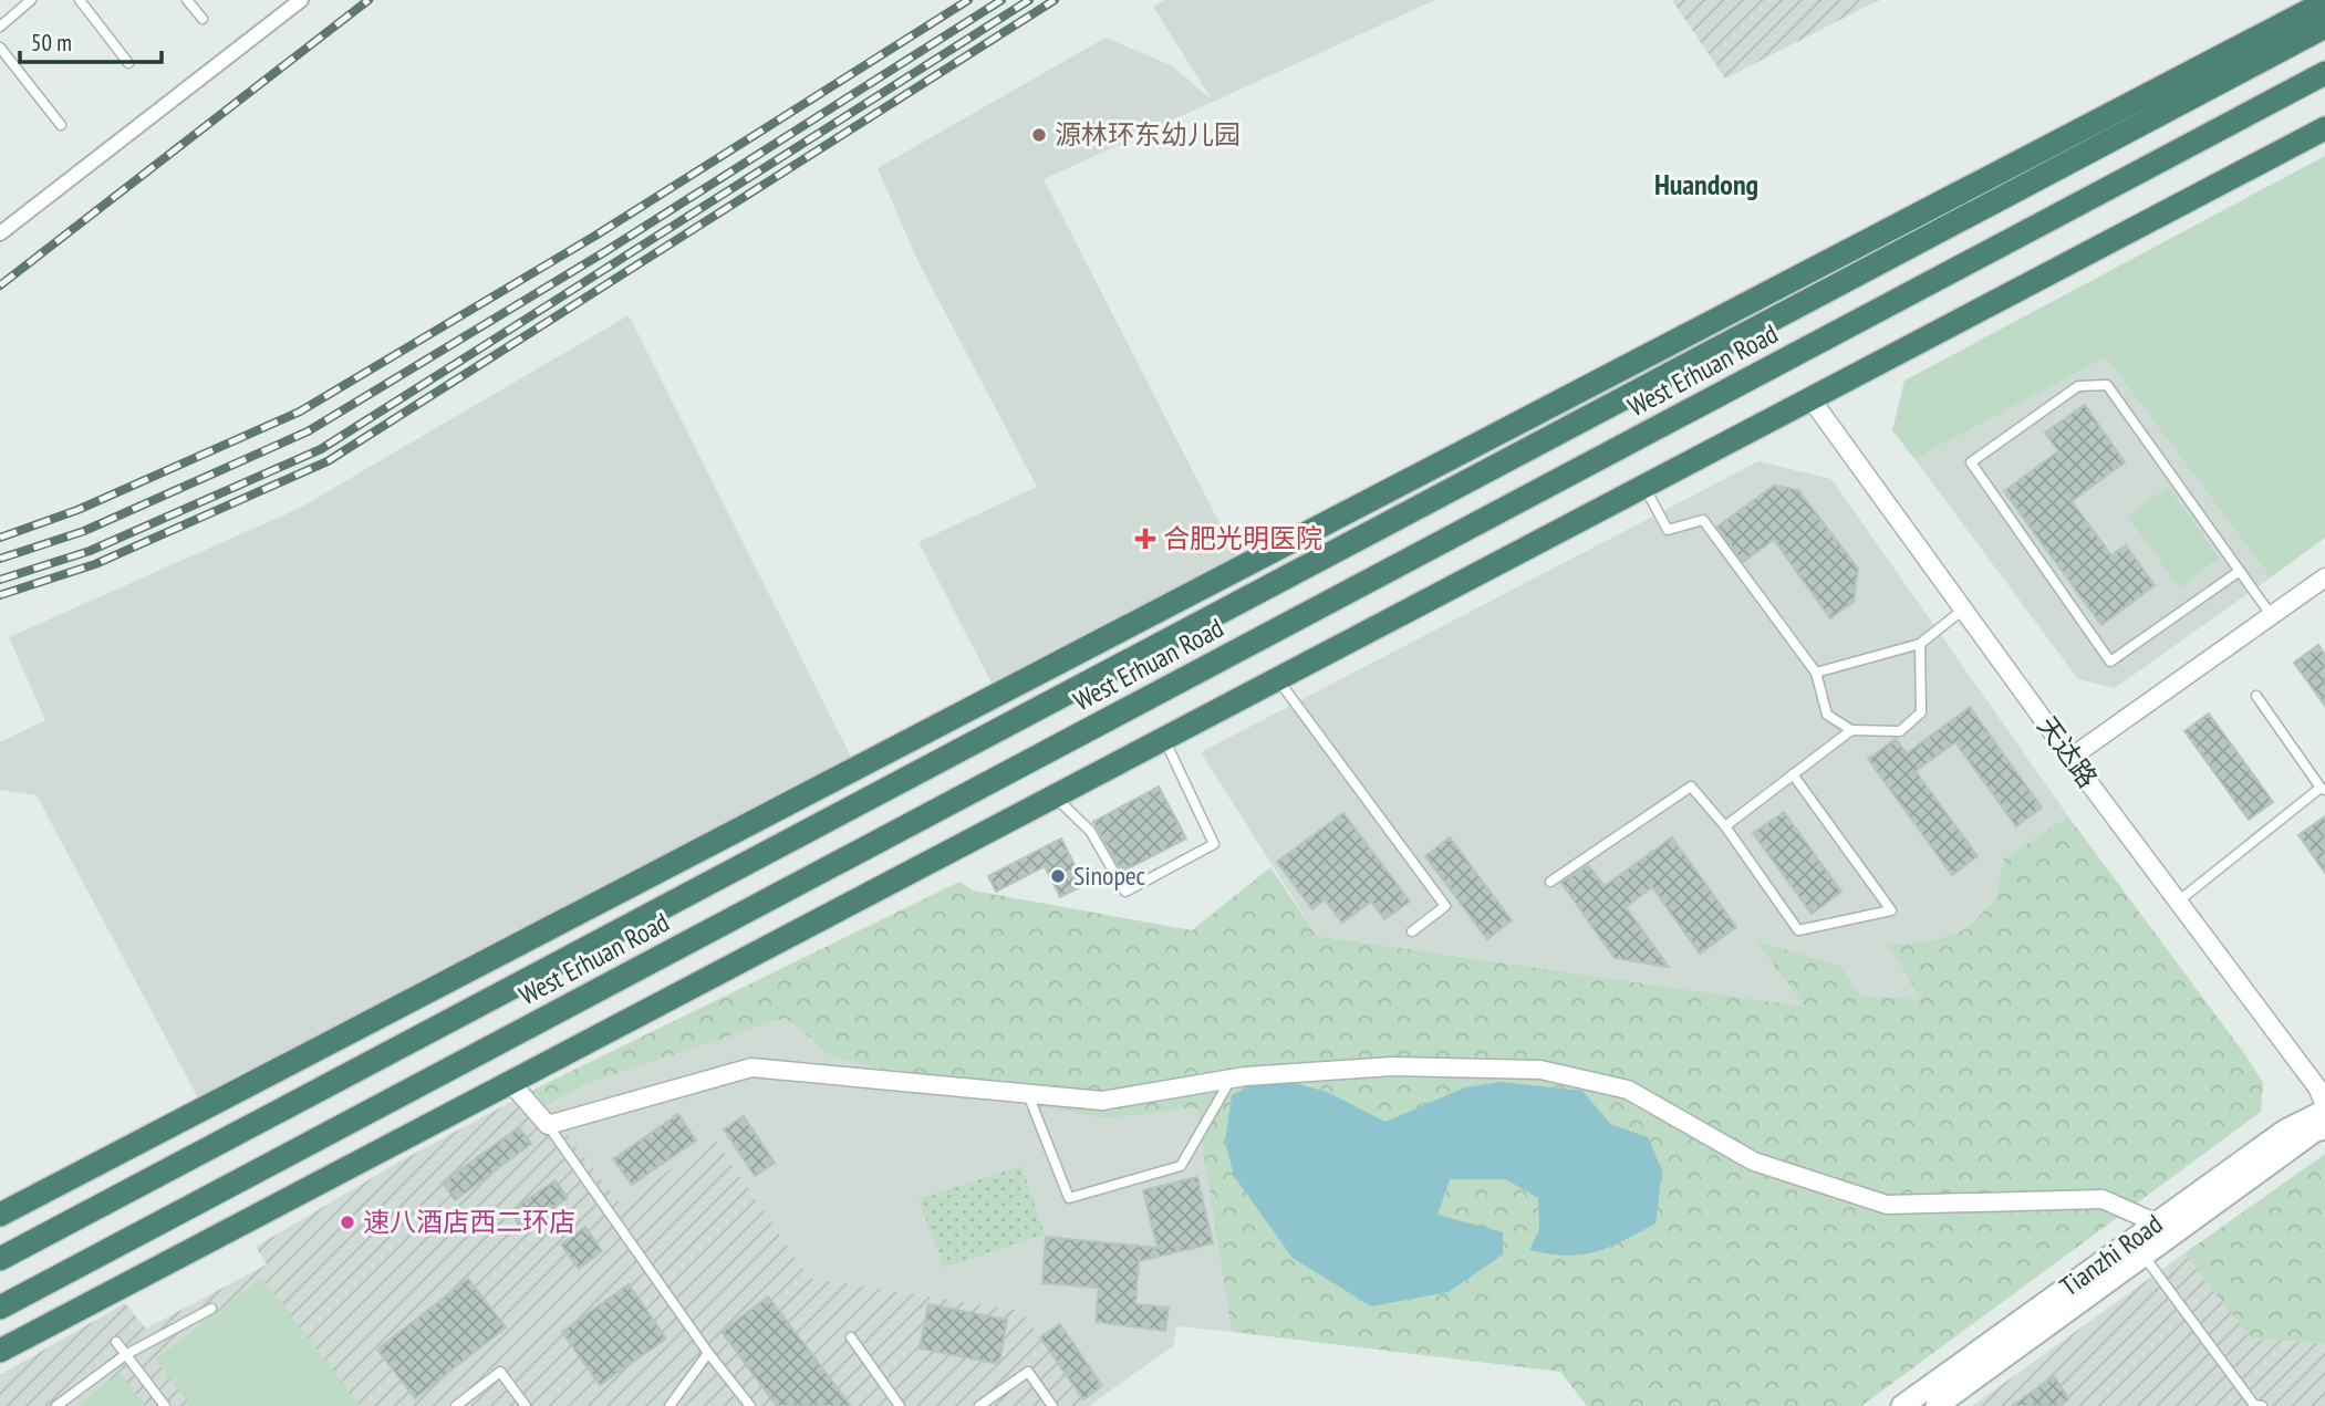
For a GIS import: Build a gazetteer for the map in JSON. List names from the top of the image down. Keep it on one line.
{"streets":{"highway":["West Erhuan Road"],"street":["天达路","Tianzhi Road"]},"crossings":[["天达路","Tianzhi Road"]],"districts":["Huandong"],"places":{"other":["源林环东幼儿园","Sinopec","速八酒店西二环店"],"health":["合肥光明医院"]},"scale_bar":"50 m"}
